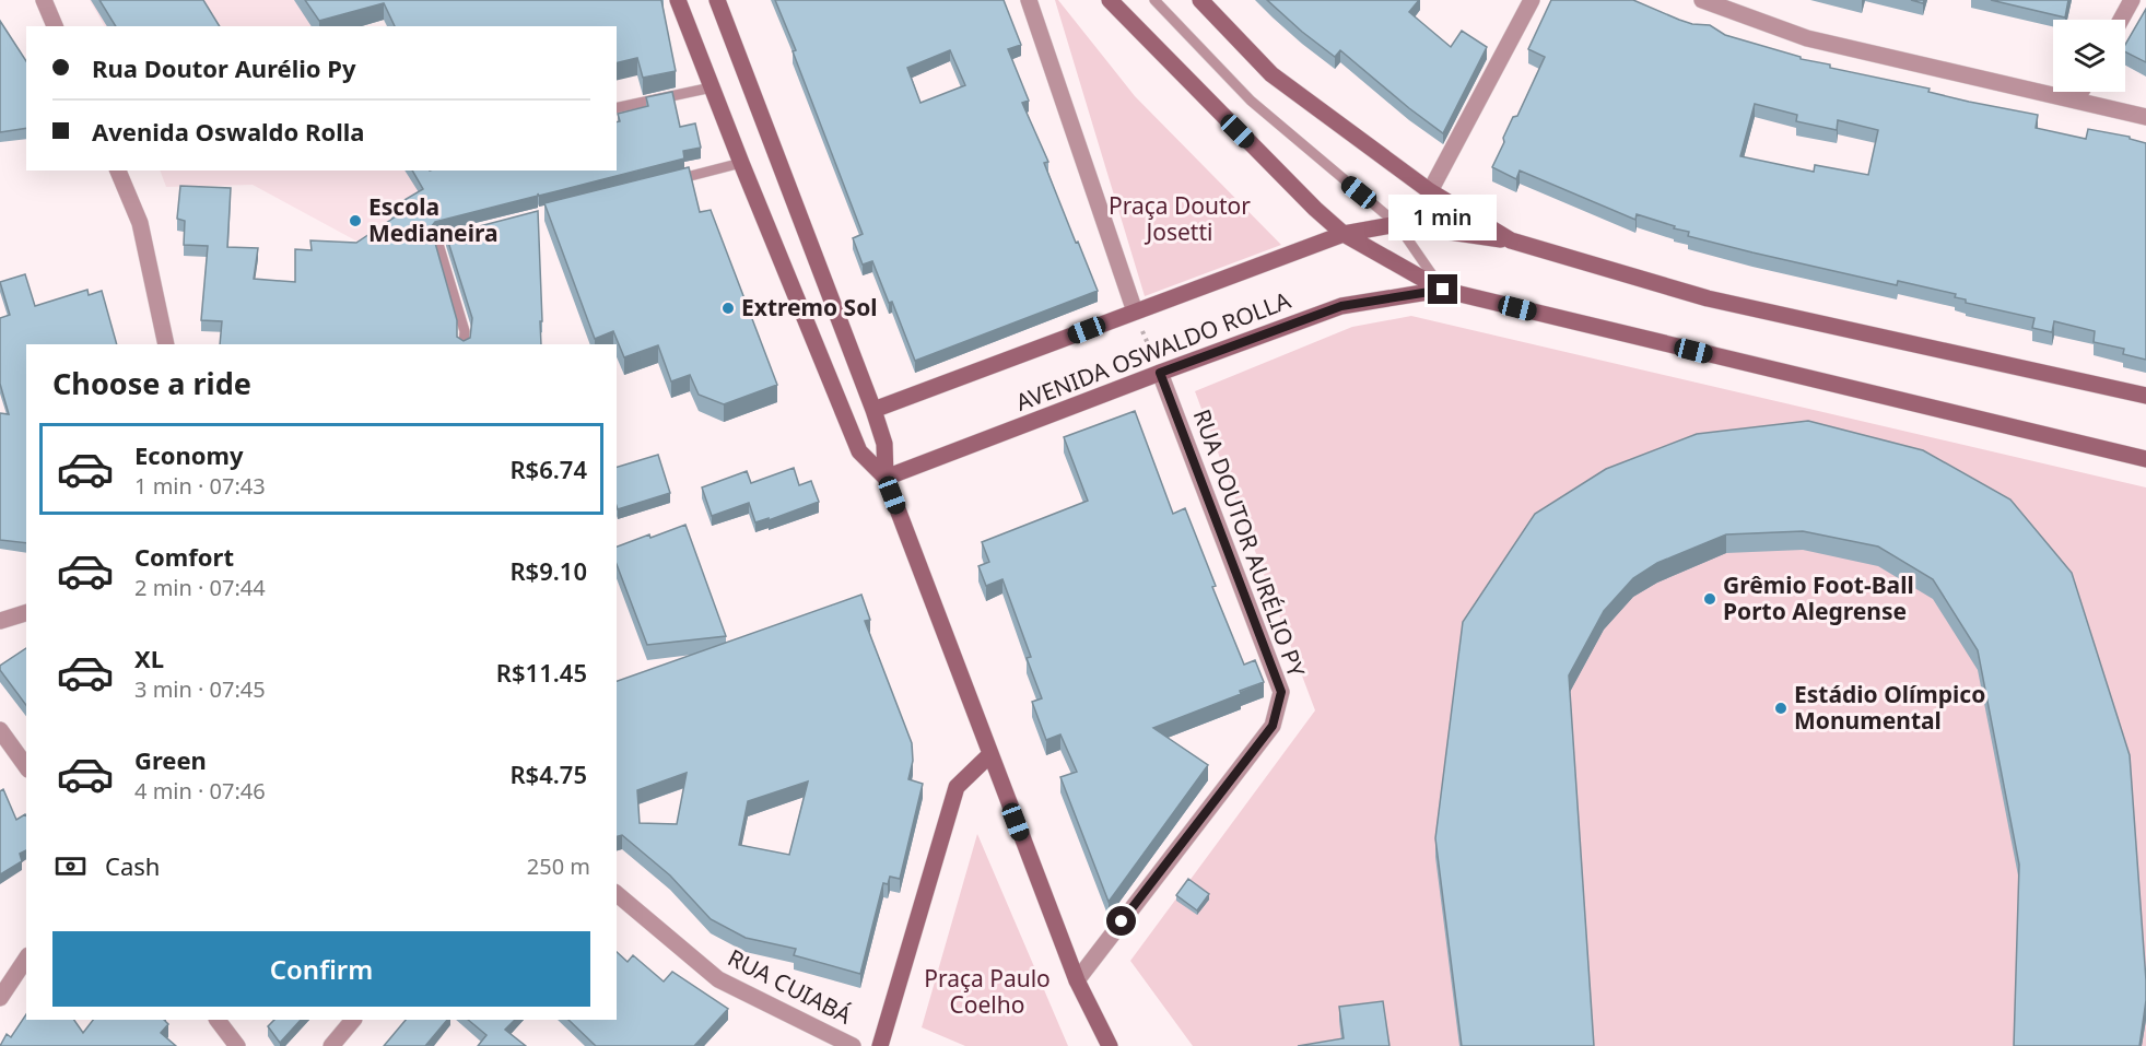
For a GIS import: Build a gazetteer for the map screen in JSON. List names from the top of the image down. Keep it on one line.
{"streets":{"street":["AVENIDA OSWALDO ROLLA","RUA DOUTOR AURÉLIO PY","RUA CUIABÁ"]},"crossings":[["AVENIDA OSWALDO ROLLA","RUA DOUTOR AURÉLIO PY"]],"parks":["Praça Doutor Josetti","Praça Paulo Coelho"],"places":["Escola Medianeira","Extremo Sol","Grêmio Foot-Ball Porto Alegrense","Estádio Olímpico Monumental"],"page":{"banner":["Rua Doutor Aurélio Py","Avenida Oswaldo Rolla"],"bubble":"1 min","heading":"Choose a ride","list":[{"name":"Economy","note":"1 min · 07:43","value":"R$6.74"},{"name":"Comfort","note":"2 min · 07:44","value":"R$9.10"},{"name":"XL","note":"3 min · 07:45","value":"R$11.45"},{"name":"Green","note":"4 min · 07:46","value":"R$4.75"}],"pay":["Cash","250 m"],"buttons":"Confirm"}}
